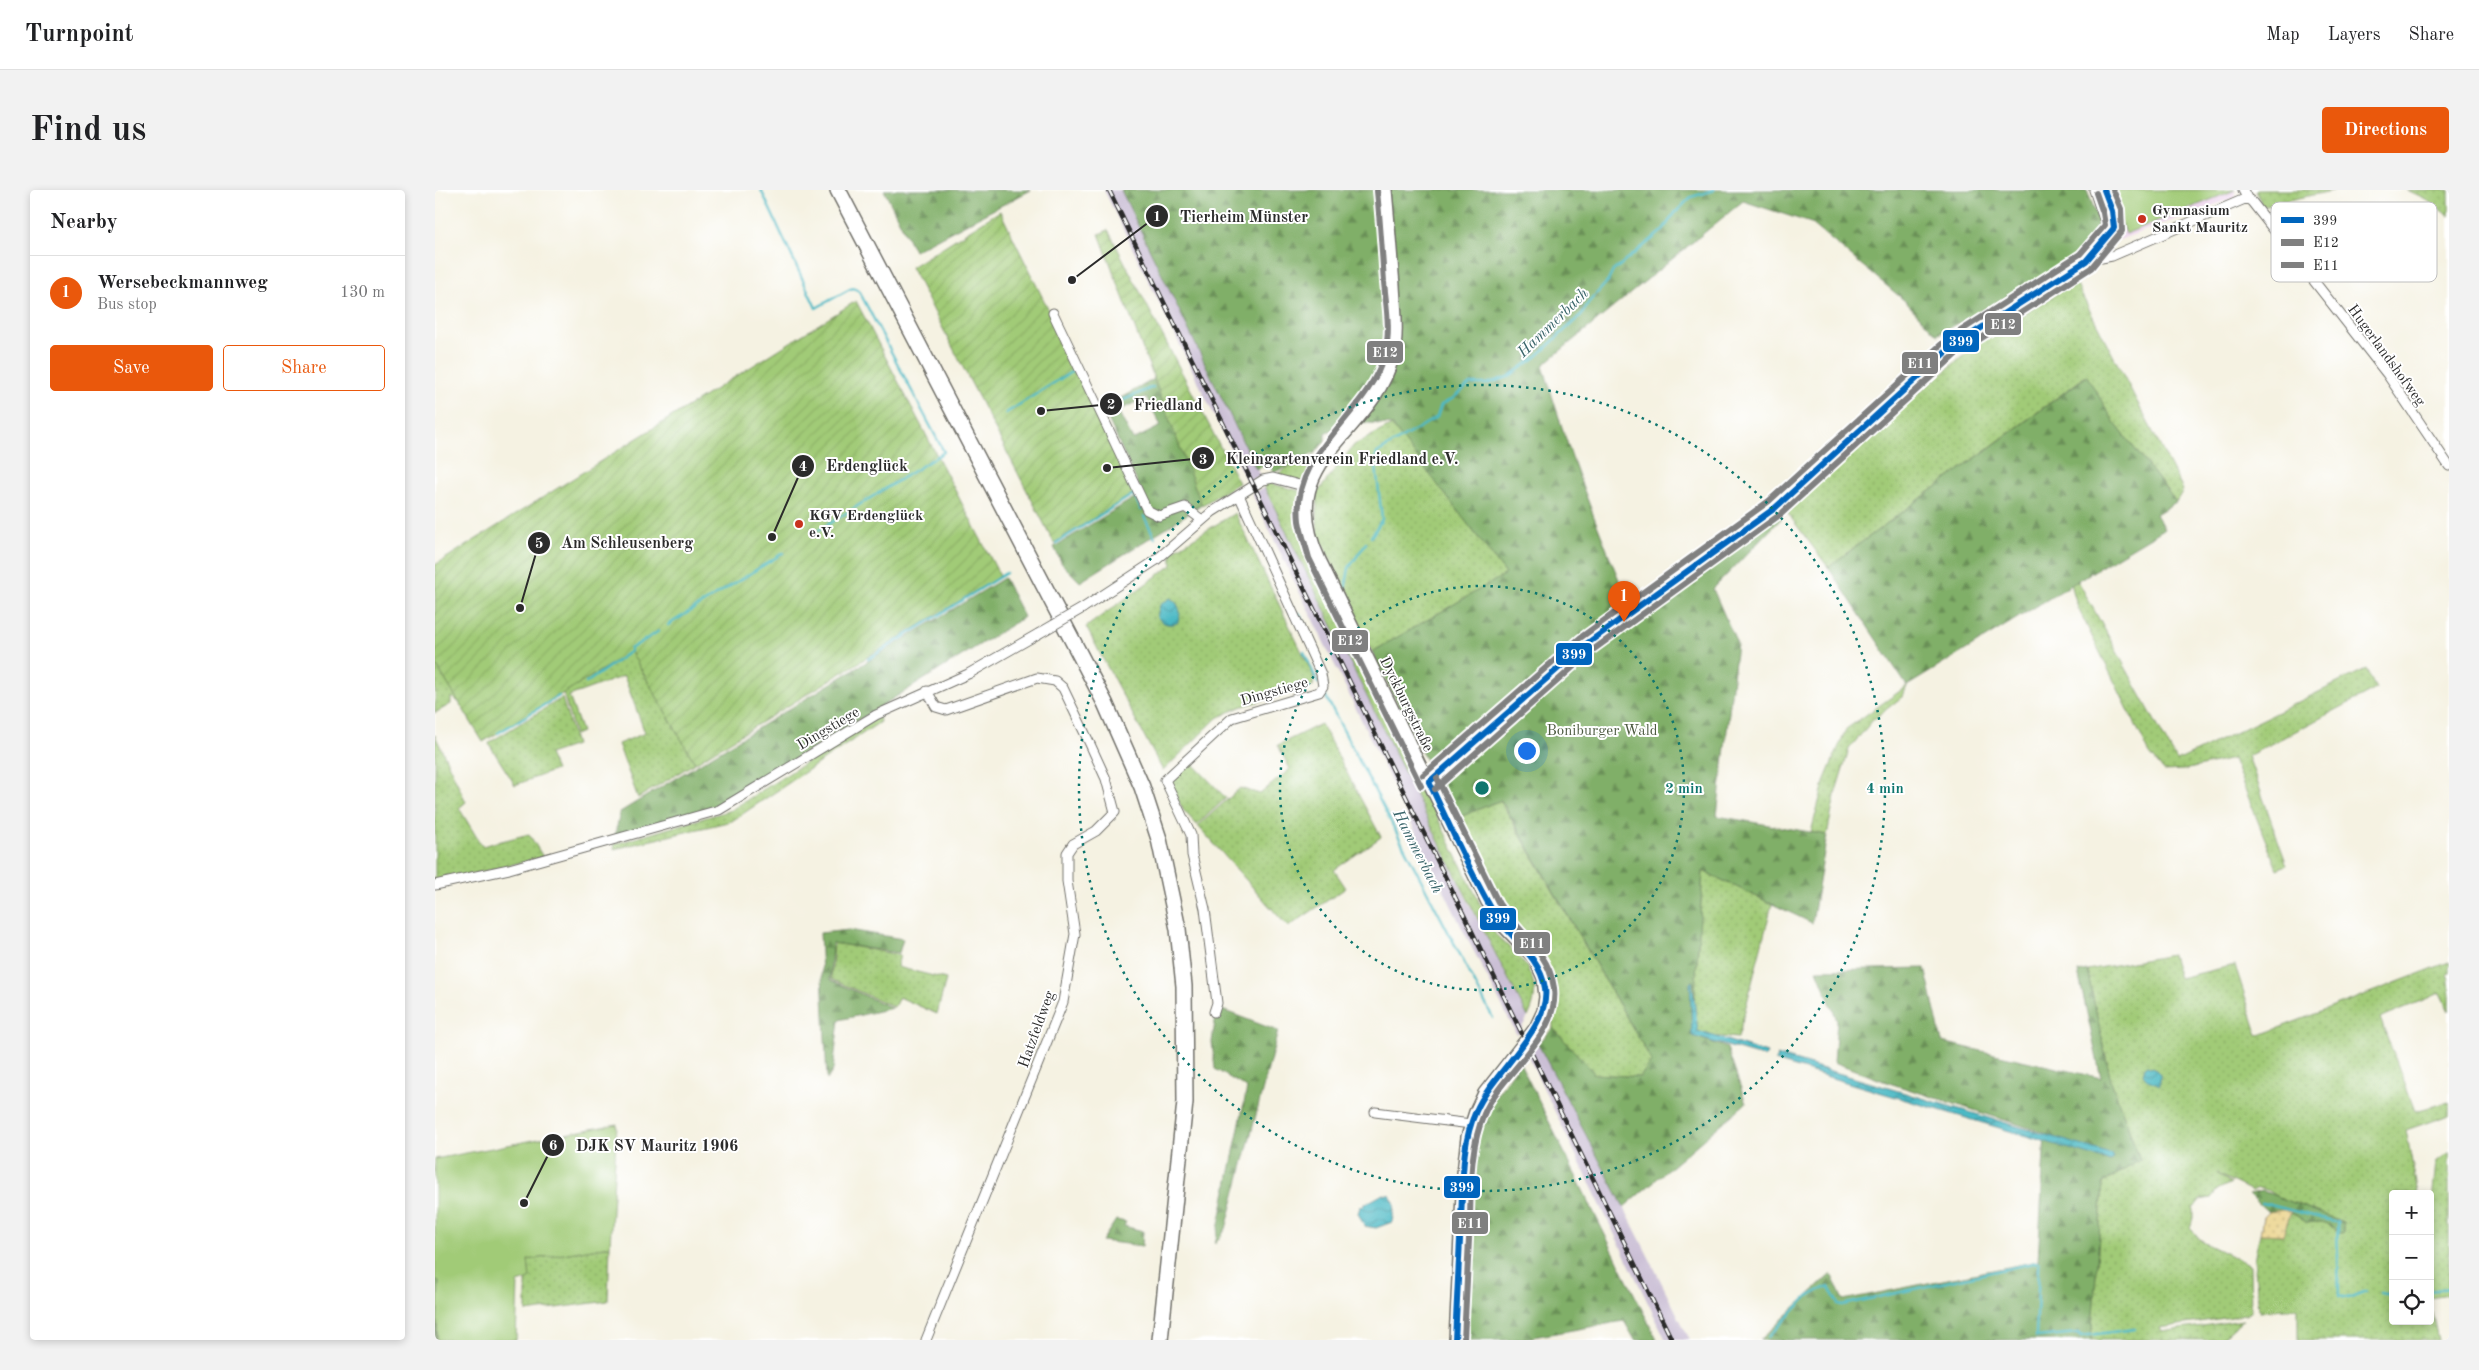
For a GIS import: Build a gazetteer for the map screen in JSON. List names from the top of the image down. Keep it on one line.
{"streets":{"street":["Hugerlandshofweg","Dingstiege","Dyckburgstraße","Hatzfeldweg"]},"crossings":[["Dingstiege","Dyckburgstraße"],["Dingstiege","Hatzfeldweg"]],"water":["Hammerbach"],"parks":["Boniburger Wald"],"places":["Gymnasium Sankt Mauritz","Tierheim Münster","Friedland","Kleingartenverein Friedland e.V.","KGV Erdenglück e.V.","Erdenglück","Am Schleusenberg","DJK SV Mauritz 1906"],"lines":["transit line 399","transit line E12","transit line E11"],"legend":["399","E12","E11"],"page":{"header":"Turnpoint","nav":["Map","Layers","Share"],"buttons":["Directions",["Save","Share"]],"title":"Find us","heading":"Nearby","list":[{"mark":"1","name":"Wersebeckmannweg","note":"Bus stop","value":"130 m"}],"pins":"1","map_buttons":["+","−"]},"rings":["2 min","4 min"]}
